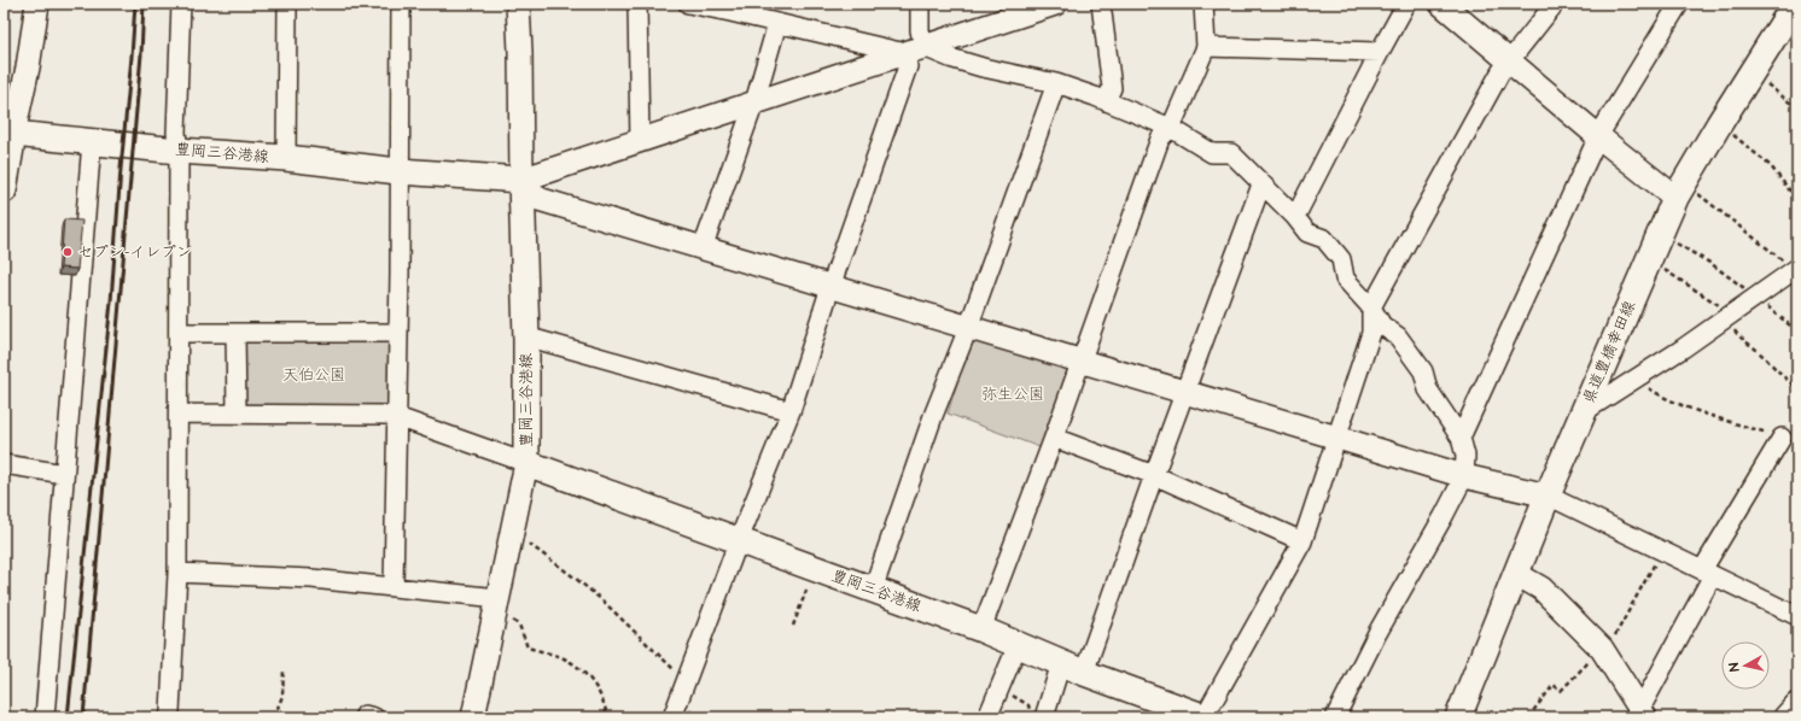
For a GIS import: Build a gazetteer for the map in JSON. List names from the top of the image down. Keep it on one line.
{"streets":{"main road":["豊岡三谷港線","県道豊橋幸田線"]},"parks":["天伯公園","弥生公園"],"places":["セブン-イレブン"],"north":"left"}
